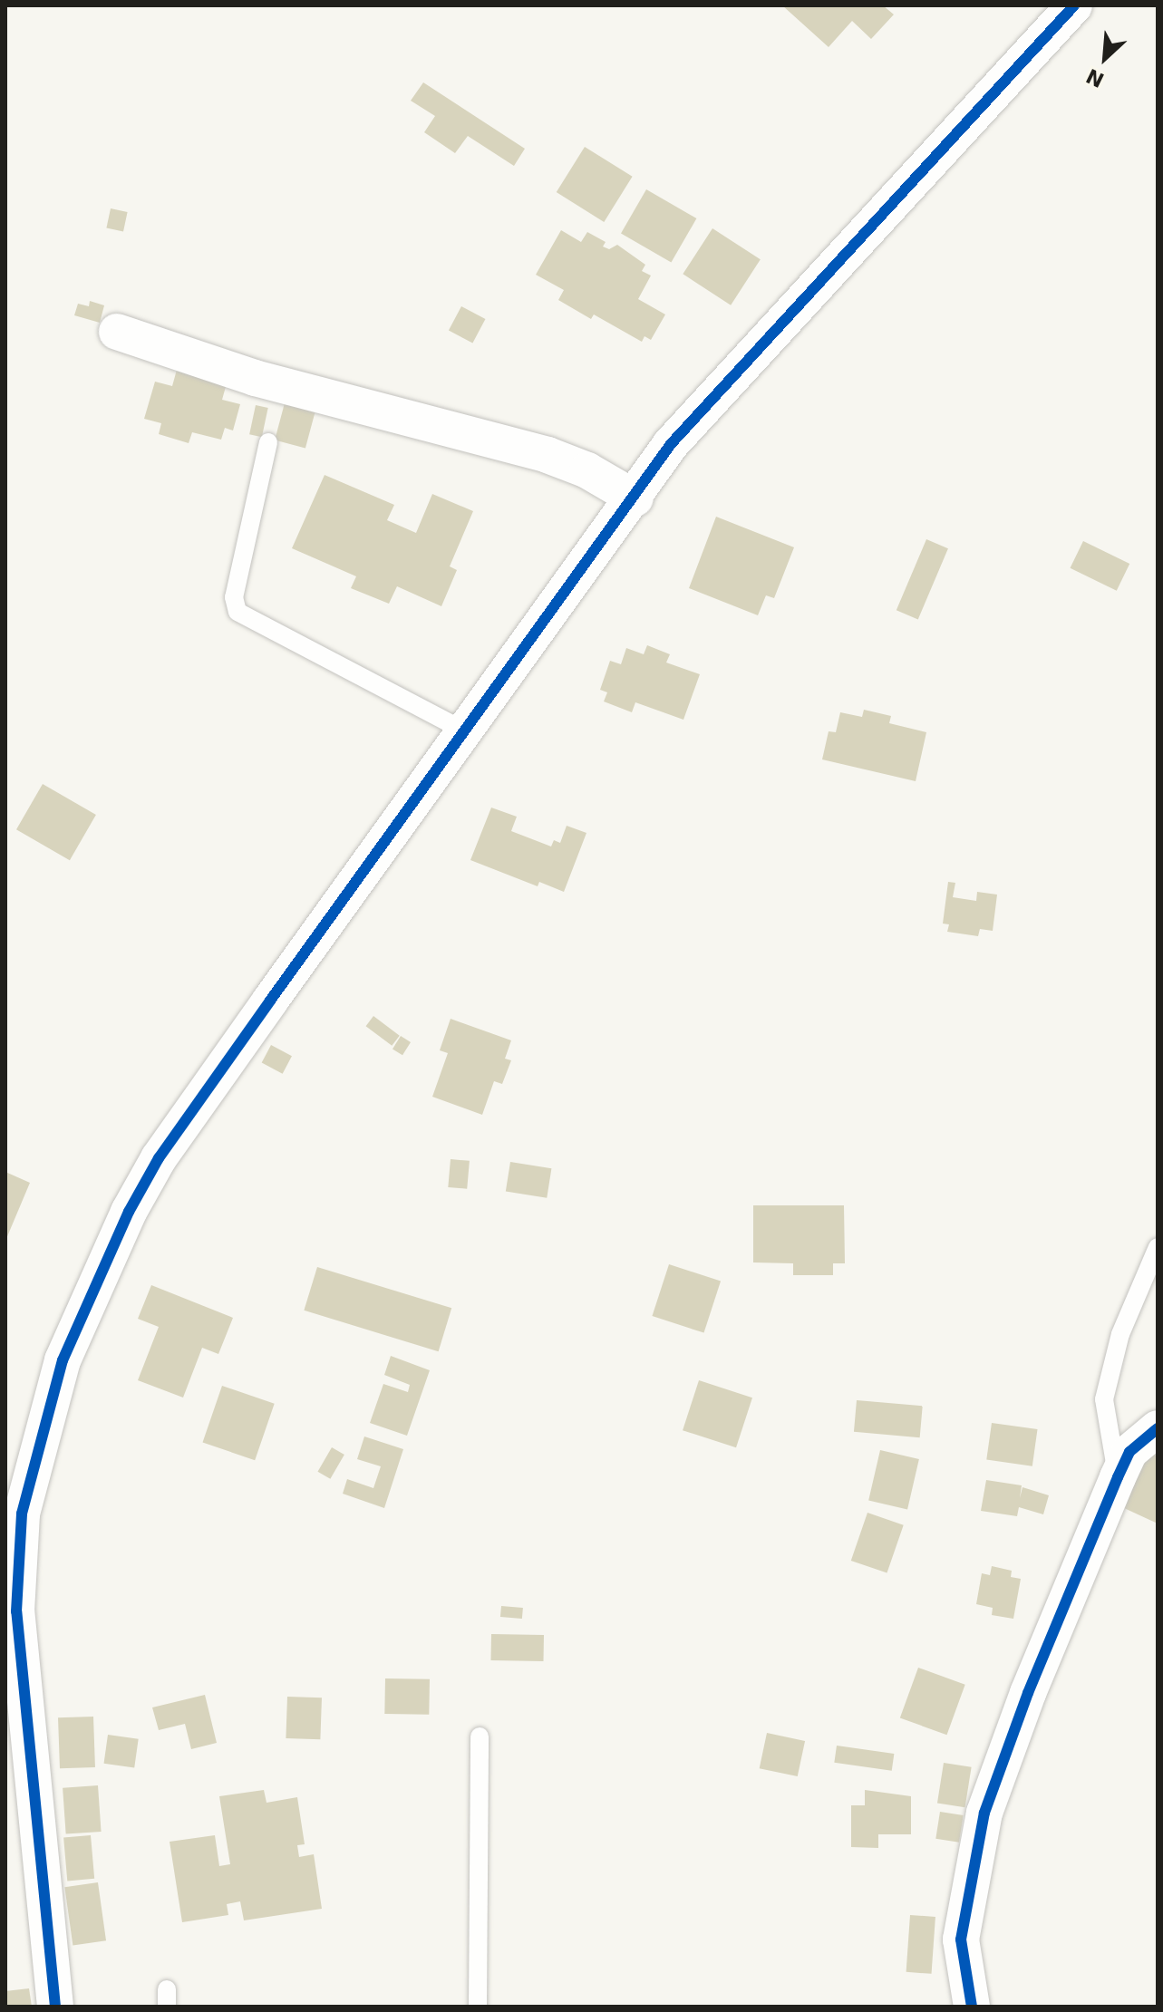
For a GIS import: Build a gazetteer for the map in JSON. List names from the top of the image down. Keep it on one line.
{"north":"bottom left"}
